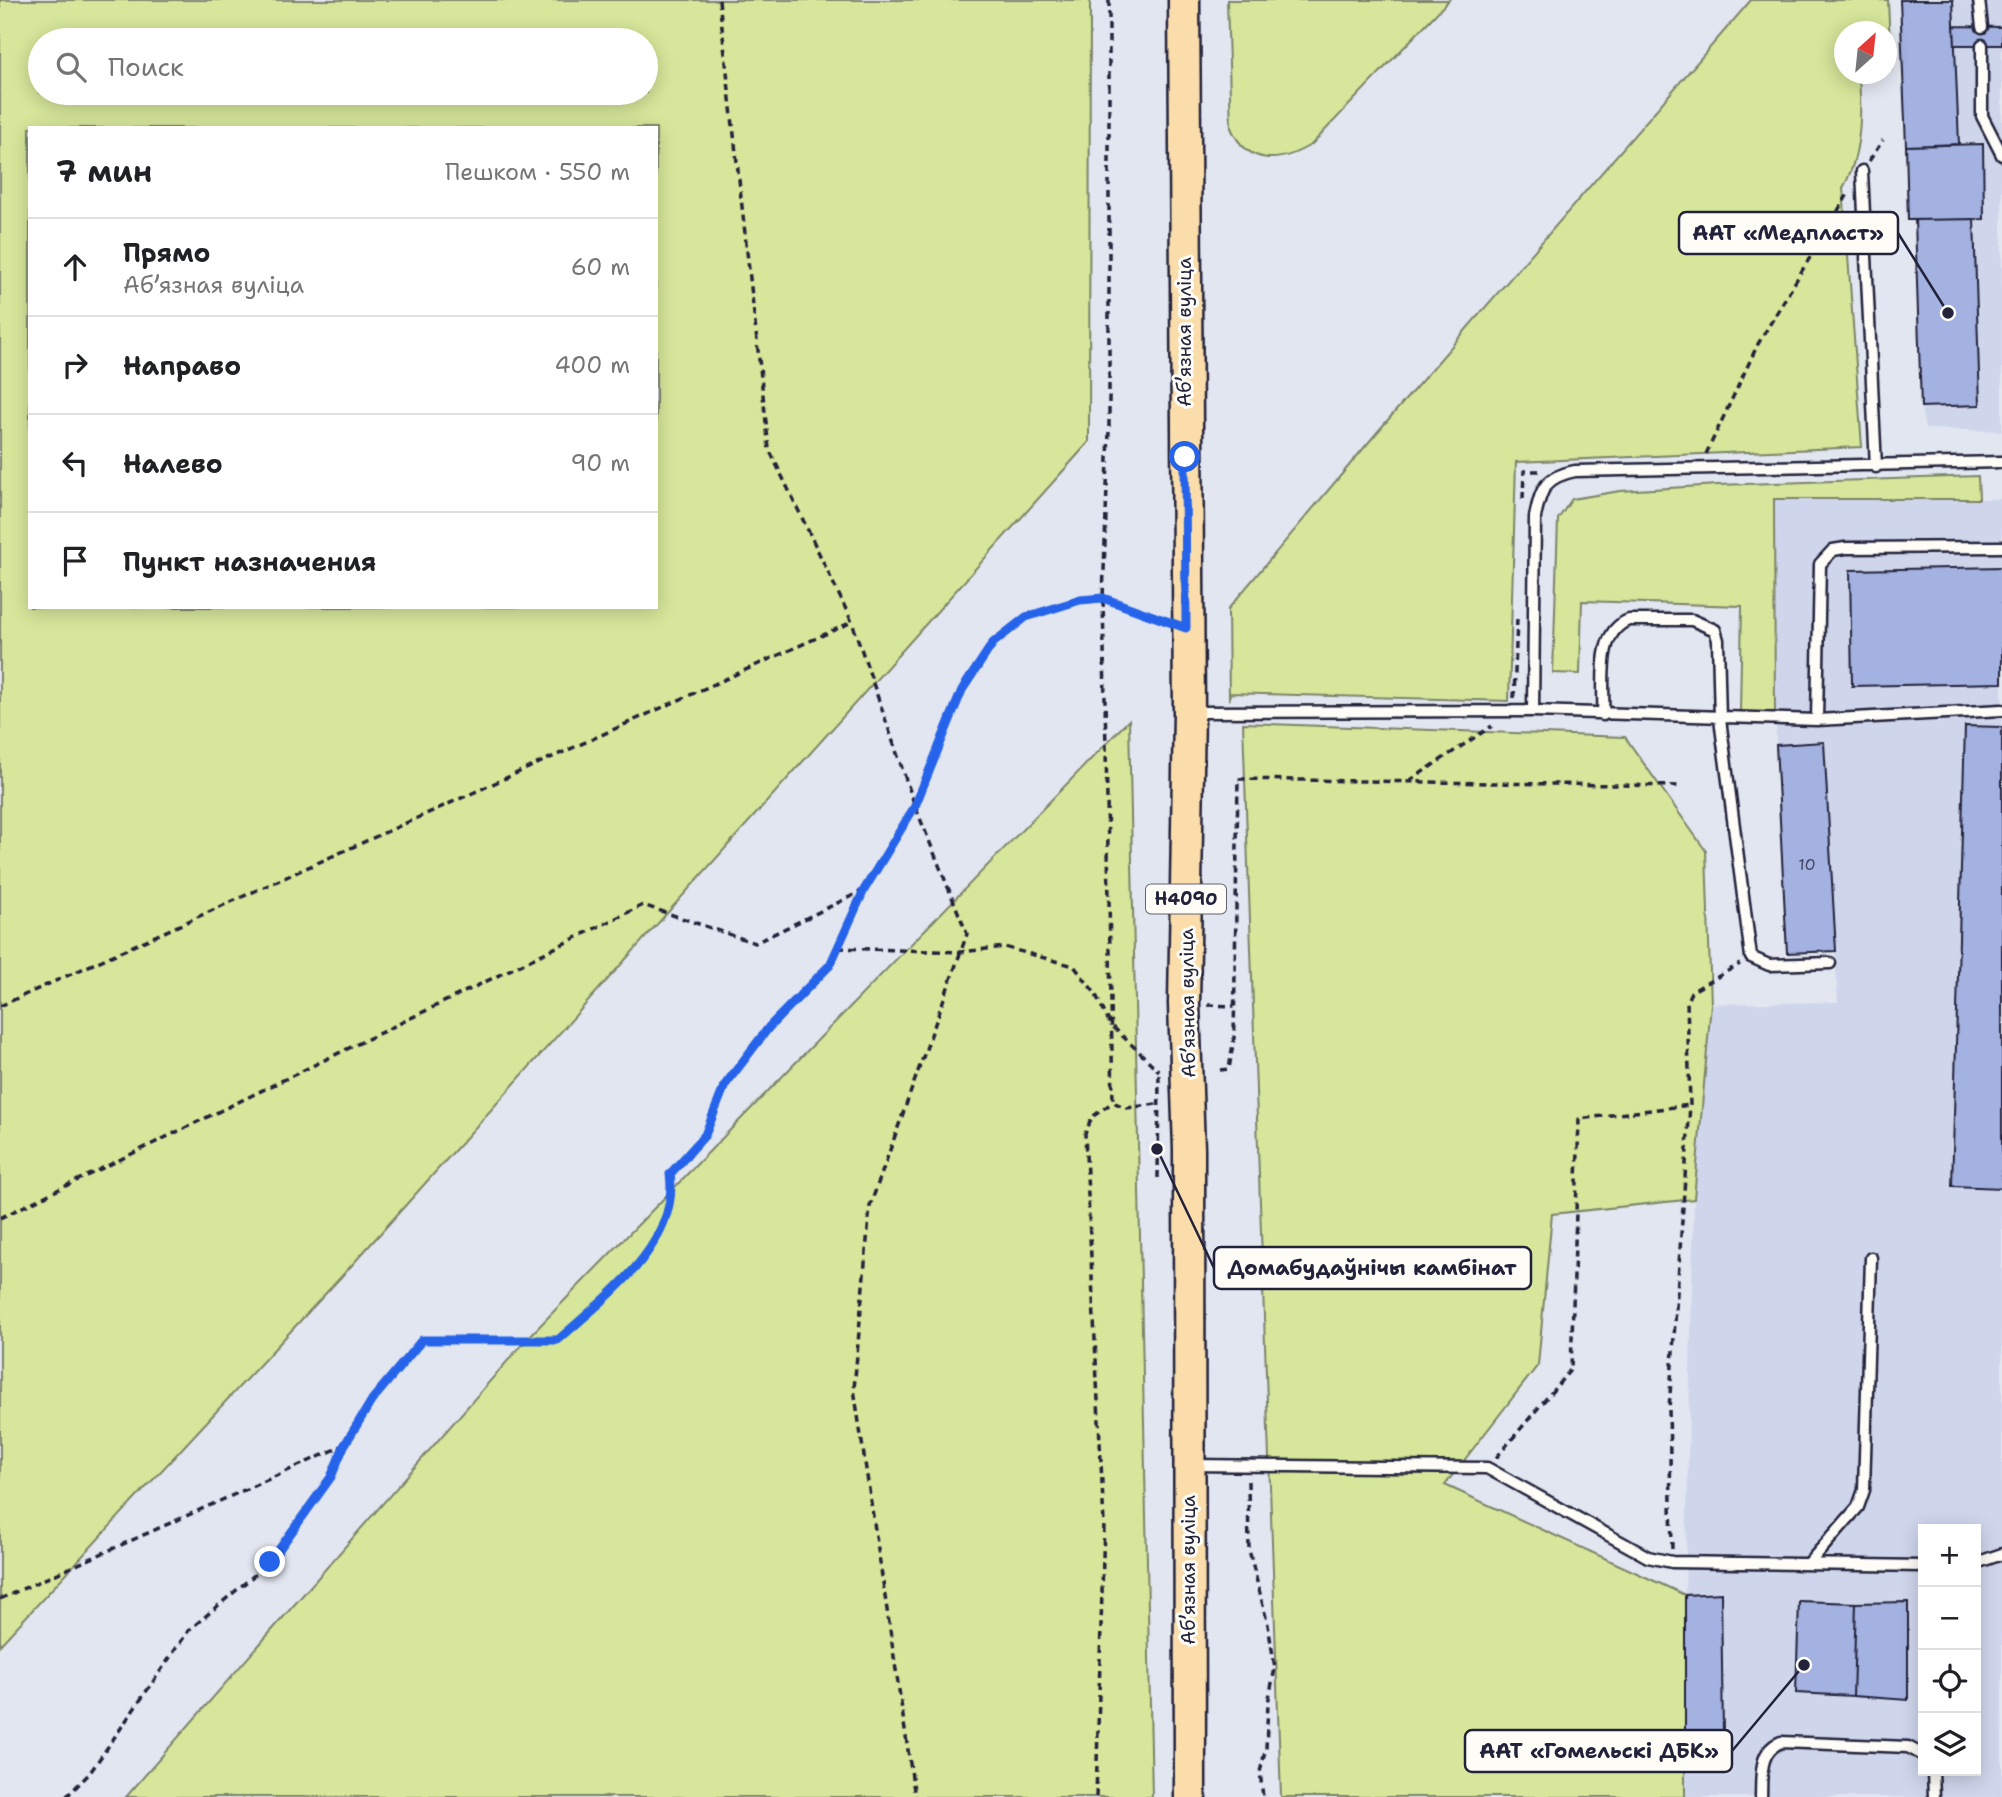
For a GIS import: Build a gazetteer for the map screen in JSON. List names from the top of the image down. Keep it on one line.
{"streets":{"main road":["Абʼязная вуліца","Н4090"]},"places":["ААТ «Медпласт»","Домабудаўнічы камбінат","ААТ «Гомельскі ДБК»"],"house_numbers":["10"],"north":"top right","page":{"search":"Поиск","heading":["7 мин","Пешком · 550 m"],"list":[["Прямо","Абʼязная вуліца","60 m"],["Направо","400 m"],["Налево","90 m"],"Пункт назначения"],"map_buttons":["+","−"]}}
